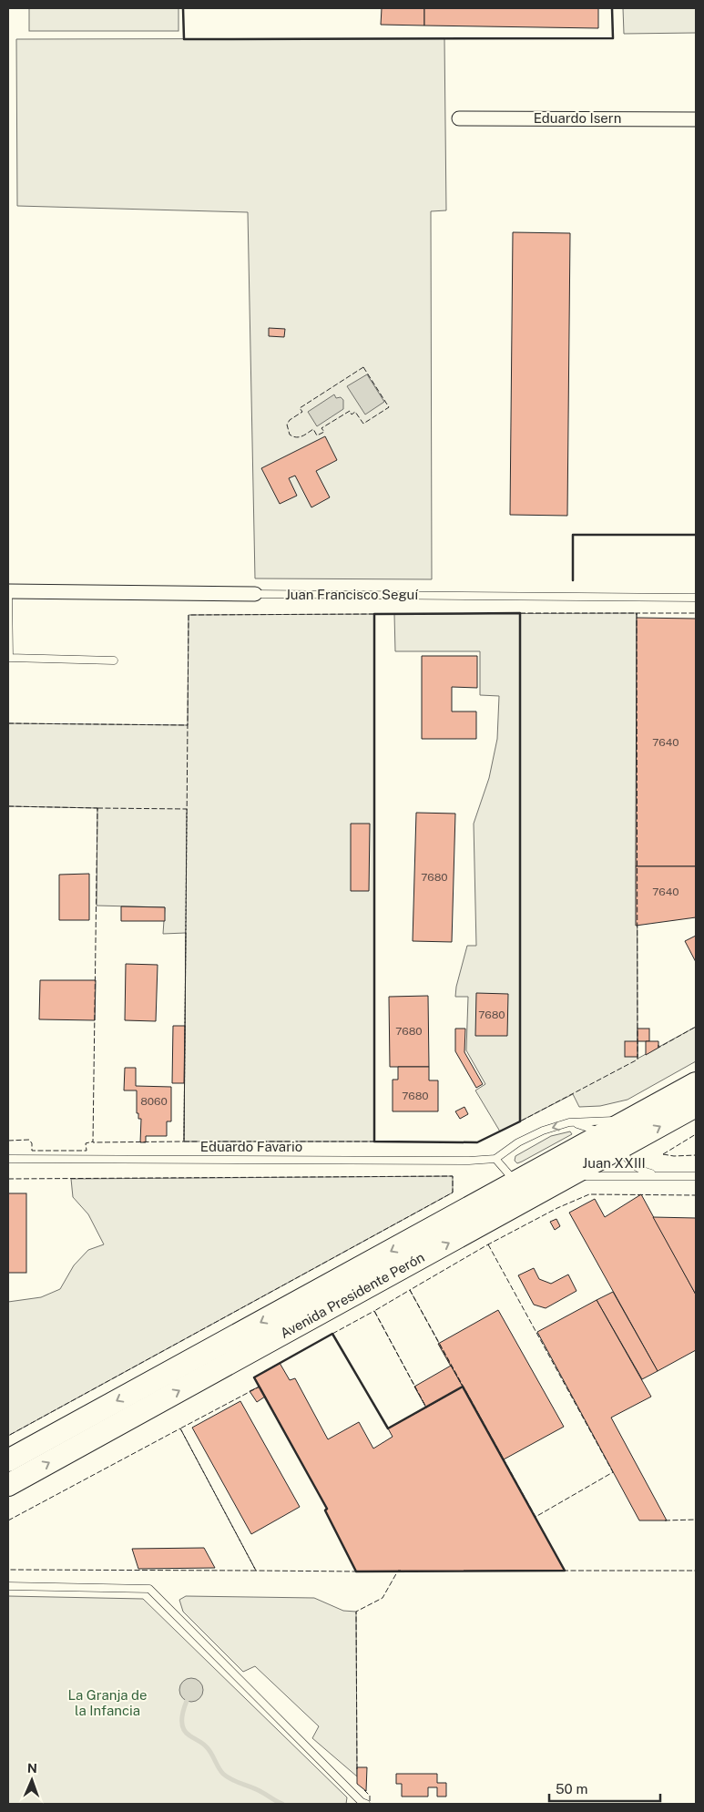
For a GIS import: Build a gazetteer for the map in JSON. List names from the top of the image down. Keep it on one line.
{"streets":{"main road":["Avenida Presidente Perón"],"street":["Eduardo Isern","Juan Francisco Seguí"],"lane":["Eduardo Favario","Juan XXIII"]},"crossings":[["Juan XXIII","Avenida Presidente Perón"]],"parks":["La Granja de la Infancia"],"house_numbers":["7640","7680","7640","7680","7680","7680","8060"],"scale_bar":"50 m","north":"top"}
